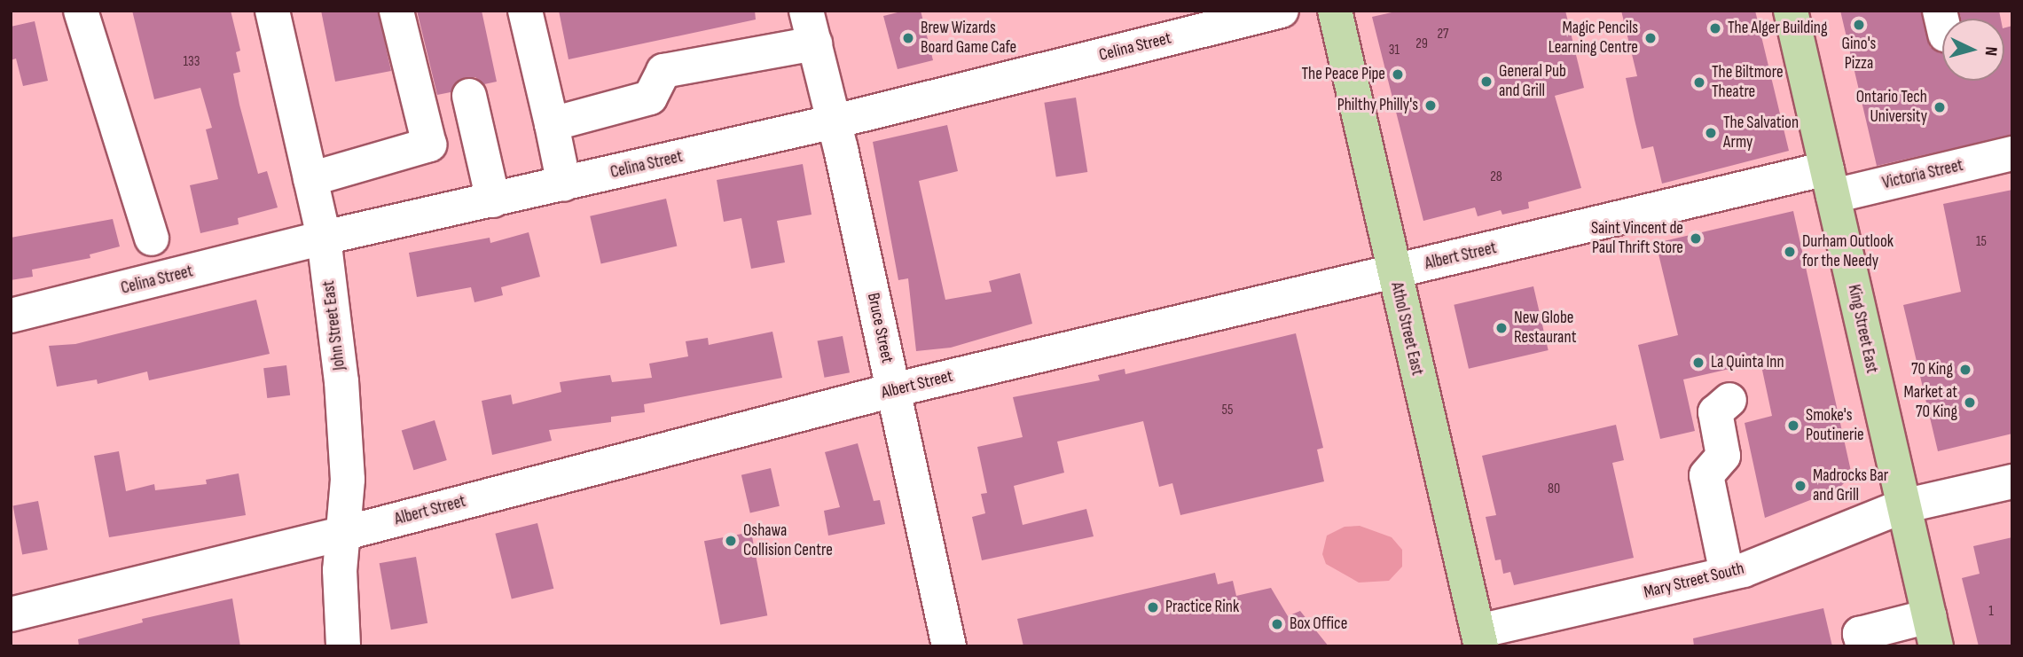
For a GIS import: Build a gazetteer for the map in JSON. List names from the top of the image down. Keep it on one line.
{"streets":{"main road":["Athol Street East","King Street East"],"street":["Celina Street","Victoria Street","Albert Street","John Street East","Bruce Street","Mary Street South"]},"crossings":[["Celina Street","John Street East"],["Celina Street","Bruce Street"],["Victoria Street","Albert Street"],["Victoria Street","King Street East"],["Albert Street","John Street East"],["Albert Street","Bruce Street"],["Albert Street","Athol Street East"],["Albert Street","King Street East"],["Athol Street East","Mary Street South"],["King Street East","Mary Street South"]],"places":["Gino's Pizza","The Alger Building","Brew Wizards Board Game Cafe","Magic Pencils Learning Centre","The Peace Pipe","General Pub and Grill","The Biltmore Theatre","Philthy Philly's","Ontario Tech University","The Salvation Army","Saint Vincent de Paul Thrift Store","Durham Outlook for the Needy","New Globe Restaurant","La Quinta Inn","70 King","Market at 70 King","Smoke's Poutinerie","Madrocks Bar and Grill","Oshawa Collision Centre","Practice Rink","Box Office"],"house_numbers":["27","29","31","133","28","15","55","80","1"],"north":"right"}
